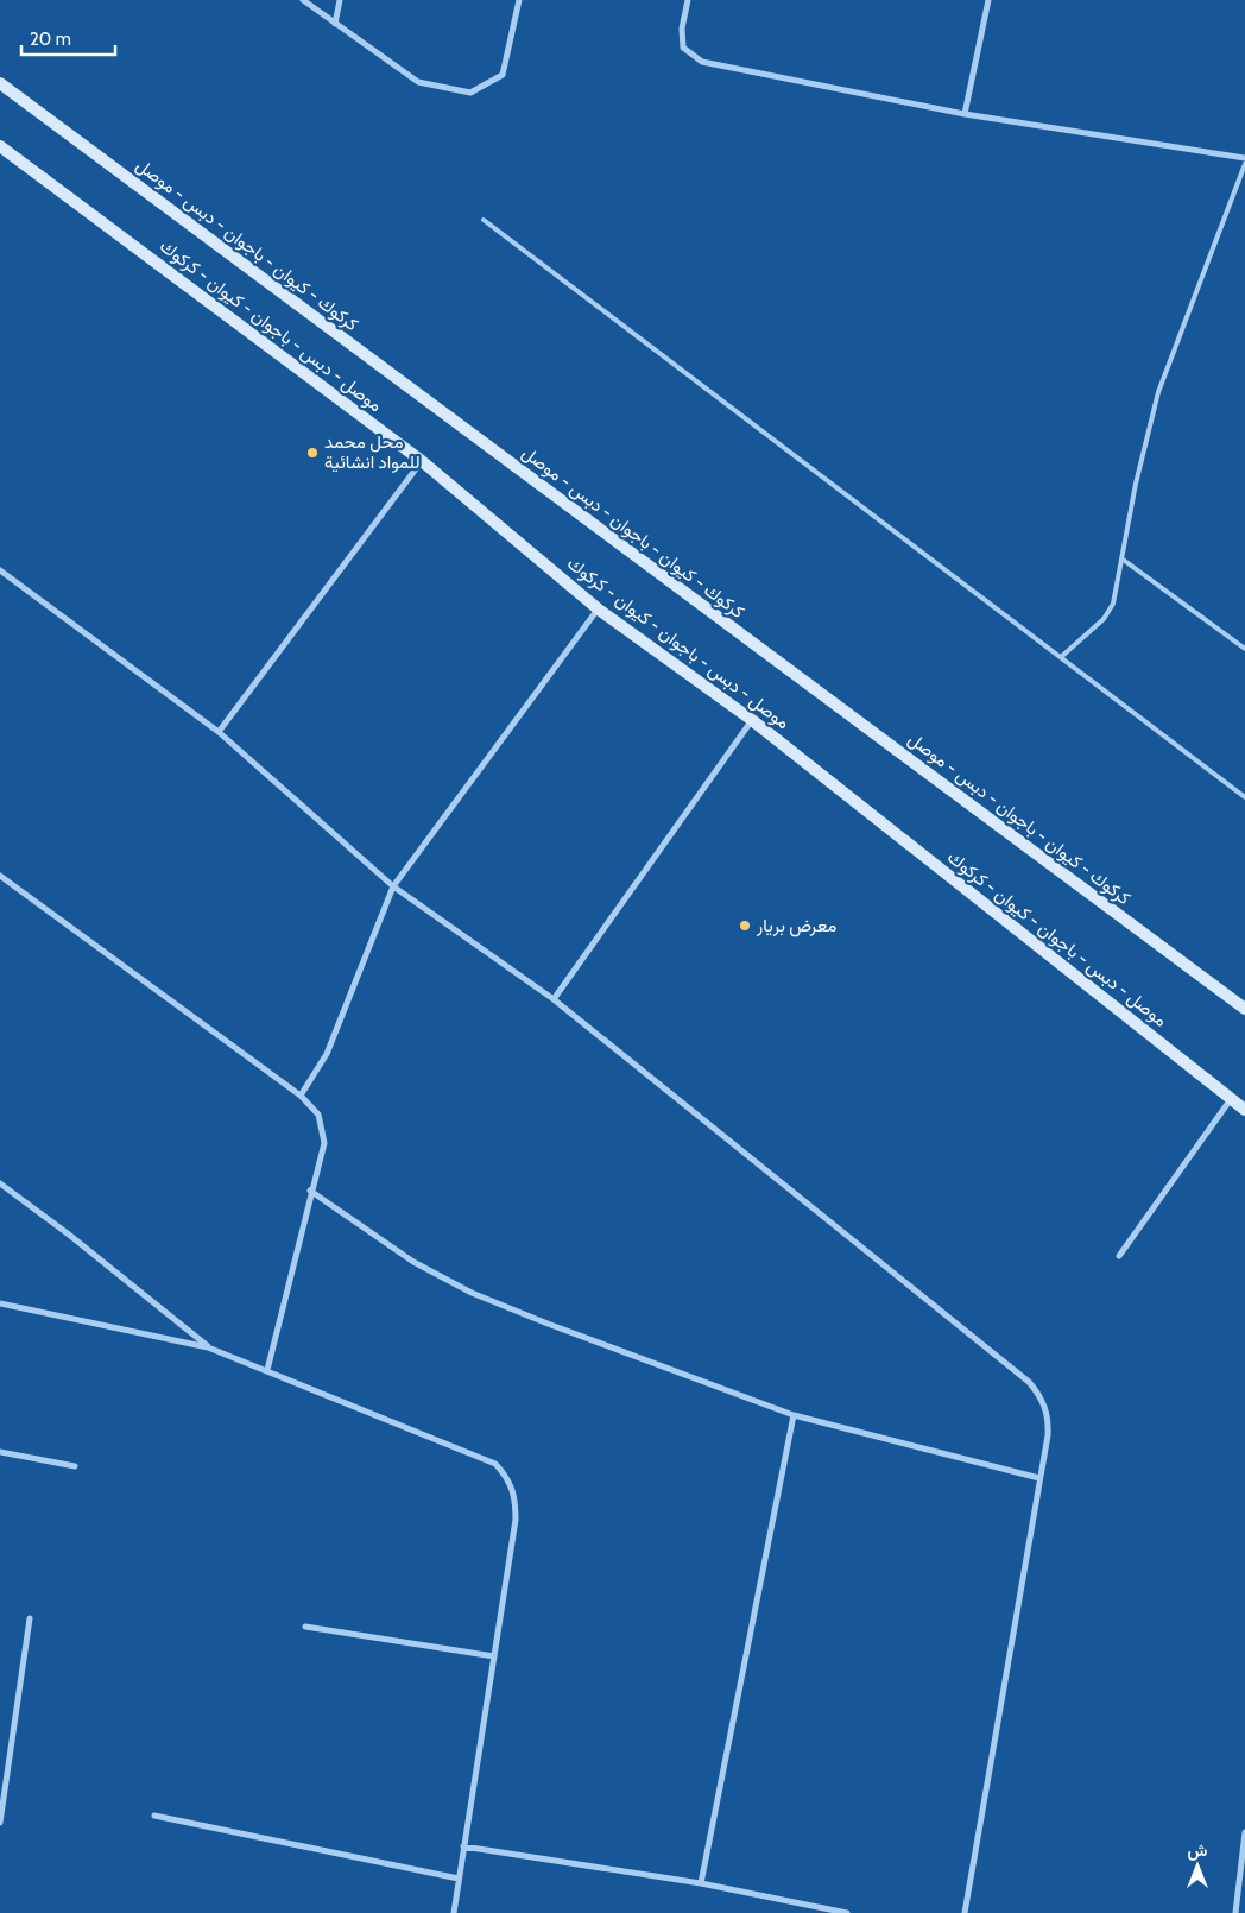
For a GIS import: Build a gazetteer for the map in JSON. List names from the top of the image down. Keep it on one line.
{"streets":{"main road":["كركوك - كيوان - باجوان - دبس - موصل","موصل - دبس - باجوان - كيوان - كركوك"]},"places":["محل محمد للمواد انشائية","معرض بريار"],"scale_bar":"20 m","north":"top"}
